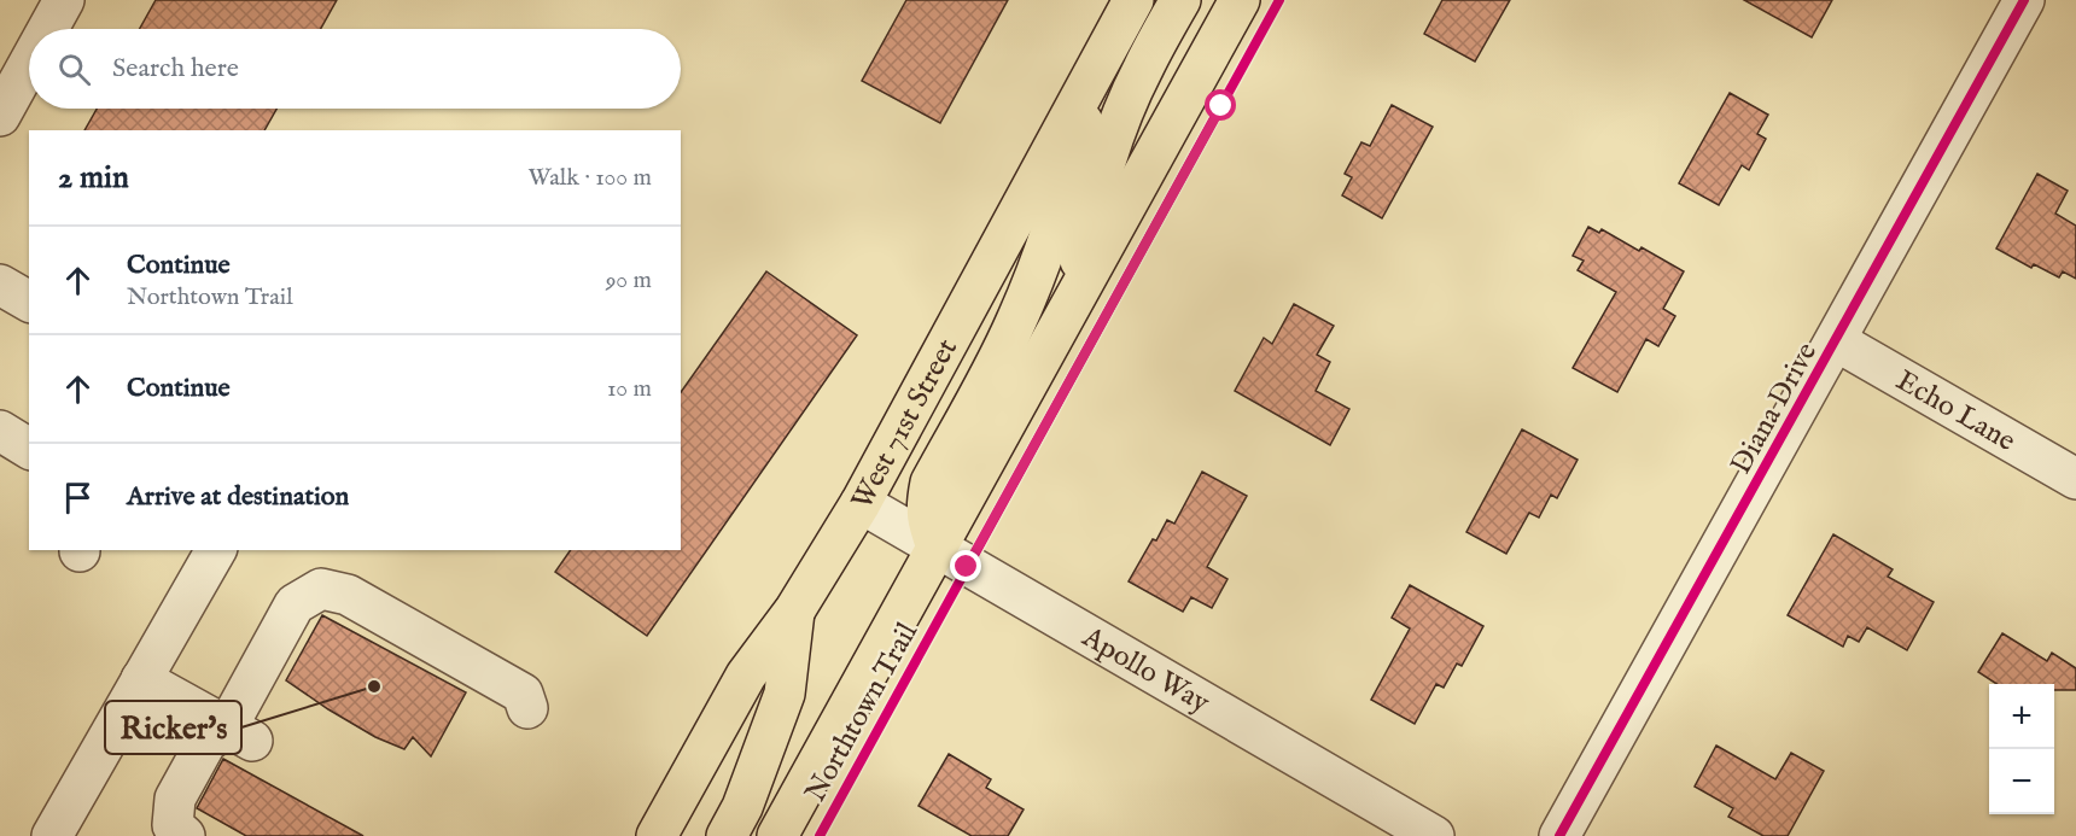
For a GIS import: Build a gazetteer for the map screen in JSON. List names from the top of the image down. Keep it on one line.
{"streets":{"main road":["West 71st Street"],"street":["Diana Drive","Echo Lane","Apollo Way"],"cycle path":["Northtown Trail"]},"crossings":[["Diana Drive","Echo Lane"],["West 71st Street","Apollo Way"]],"places":["Ricker's"],"page":{"search":"Search here","heading":["2 min","Walk · 100 m"],"list":[["Continue","Northtown Trail","90 m"],["Continue","10 m"],"Arrive at destination"],"map_buttons":["+","−"]}}
